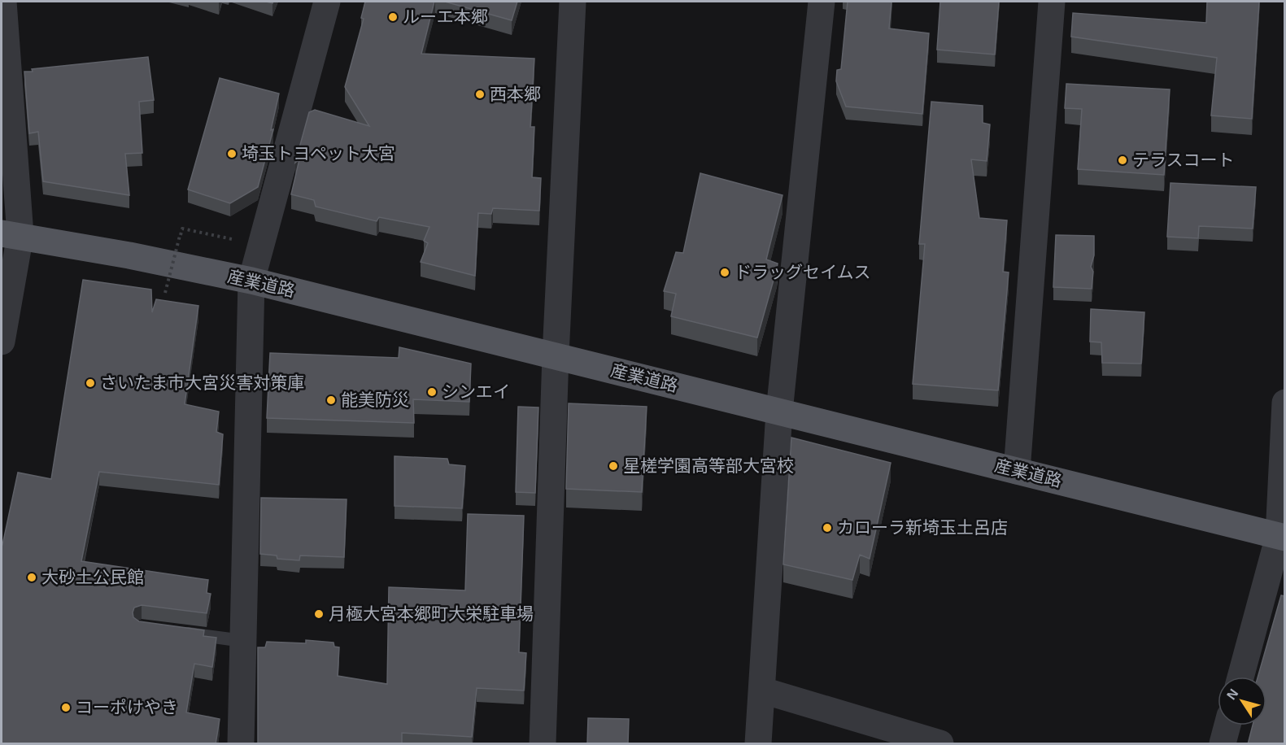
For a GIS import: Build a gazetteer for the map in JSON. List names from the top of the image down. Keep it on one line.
{"streets":{"main road":["産業道路"]},"places":["ルーエ本郷","西本郷","埼玉トヨペット大宮","テラスコート","ドラッグセイムス","さいたま市大宮災害対策庫","シンエイ","能美防災","星槎学園高等部大宮校","カローラ新埼玉土呂店","大砂土公民館","月極大宮本郷町大栄駐車場","コーポけやき"],"north":"top left"}
